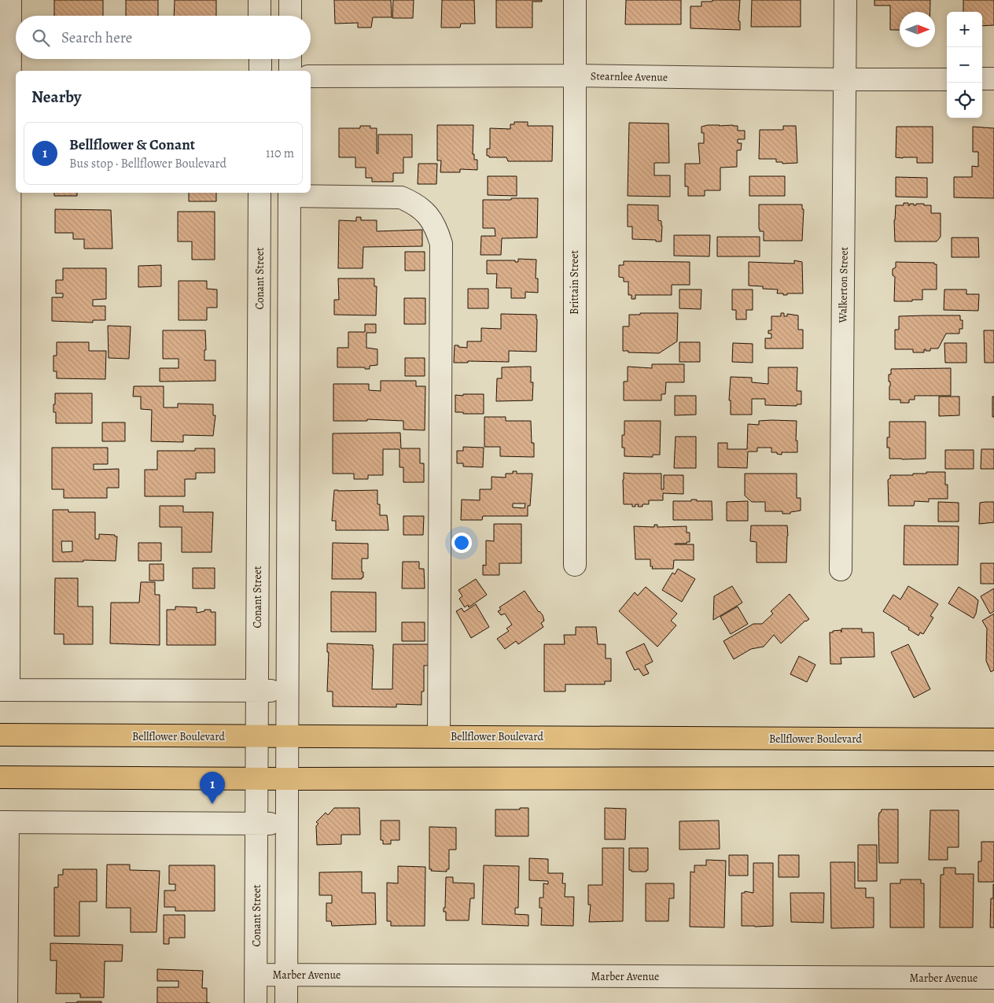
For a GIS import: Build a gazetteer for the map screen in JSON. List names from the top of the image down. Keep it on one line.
{"streets":{"main road":["Bellflower Boulevard"],"street":["Stearnlee Avenue","Conant Street","Brittain Street","Walkerton Street","Marber Avenue"]},"crossings":[["Stearnlee Avenue","Brittain Street"],["Stearnlee Avenue","Walkerton Street"],["Conant Street","Bellflower Boulevard"],["Conant Street","Marber Avenue"]],"north":"right","page":{"map_buttons":["+","−"],"search":"Search here","heading":"Nearby","list":[{"mark":"1","name":"Bellflower & Conant","note":"Bus stop · Bellflower Boulevard","value":"110 m"}],"pins":"1"}}
